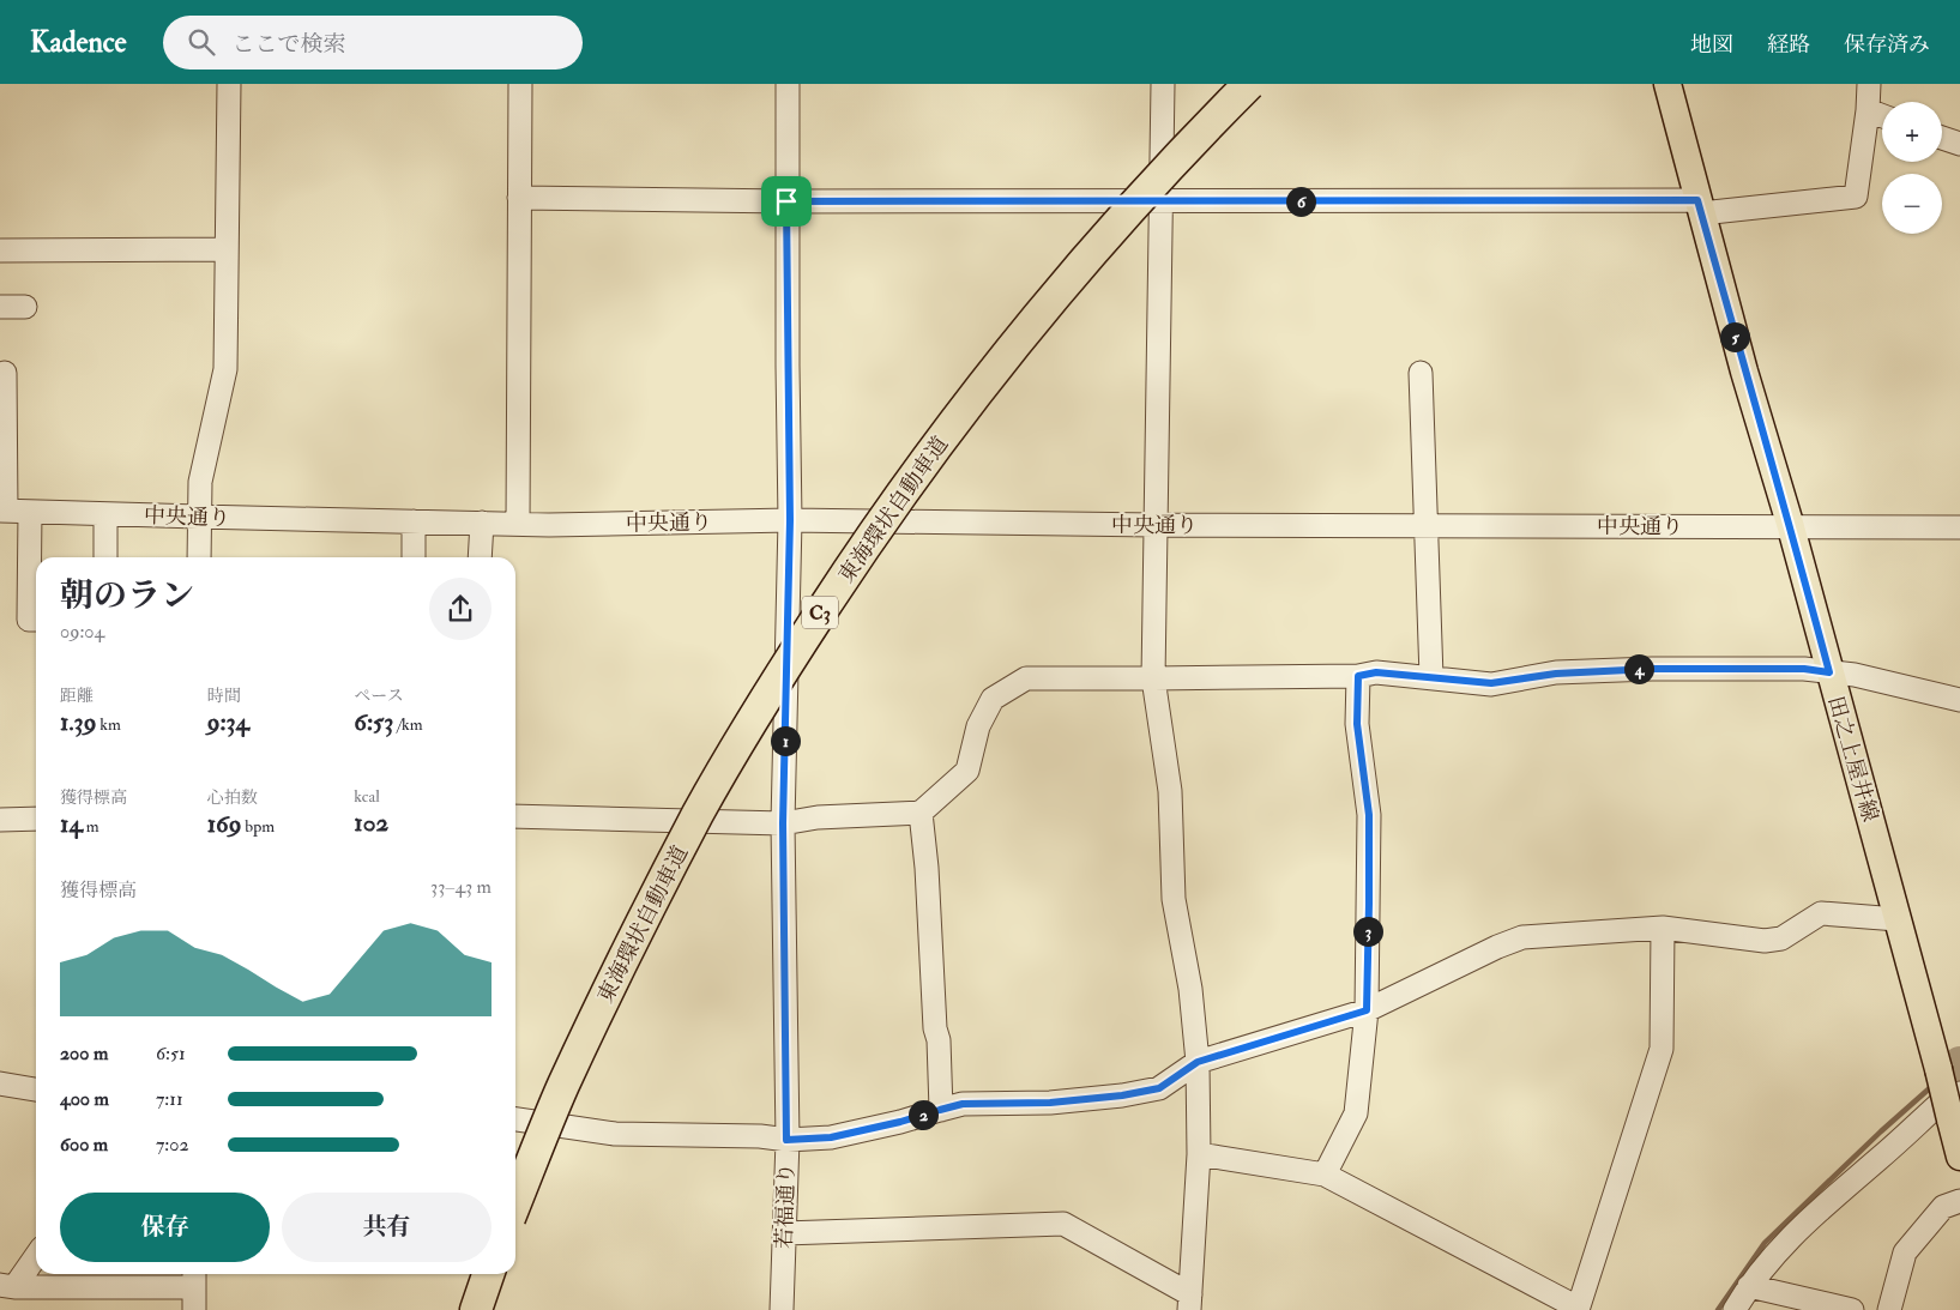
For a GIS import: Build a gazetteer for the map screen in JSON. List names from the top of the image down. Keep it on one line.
{"streets":{"highway":["東海環状自動車道","C3"],"main road":["田之上屋井線"],"street":["中央通り","若福通り"]},"crossings":[["中央通り","田之上屋井線"],["中央通り","若福通り"]],"page":{"header":"Kadence","search":"ここで検索","nav":["地図","経路","保存済み"],"map_buttons":["+","−"],"pins":["6","5","4","1","3","2"],"heading":["朝のラン","09:04"],"stats":[["距離","1.39 km"],["時間","9:34"],["ペース","6:53 /km"],["獲得標高","14 m"],["心拍数","169 bpm"],["kcal","102"]],"chart":["獲得標高","33–43 m"],"list":[{"name":"200 m","note":"6:51"},{"name":"400 m","note":"7:11"},{"name":"600 m","note":"7:02"}],"buttons":["保存","共有"]}}
